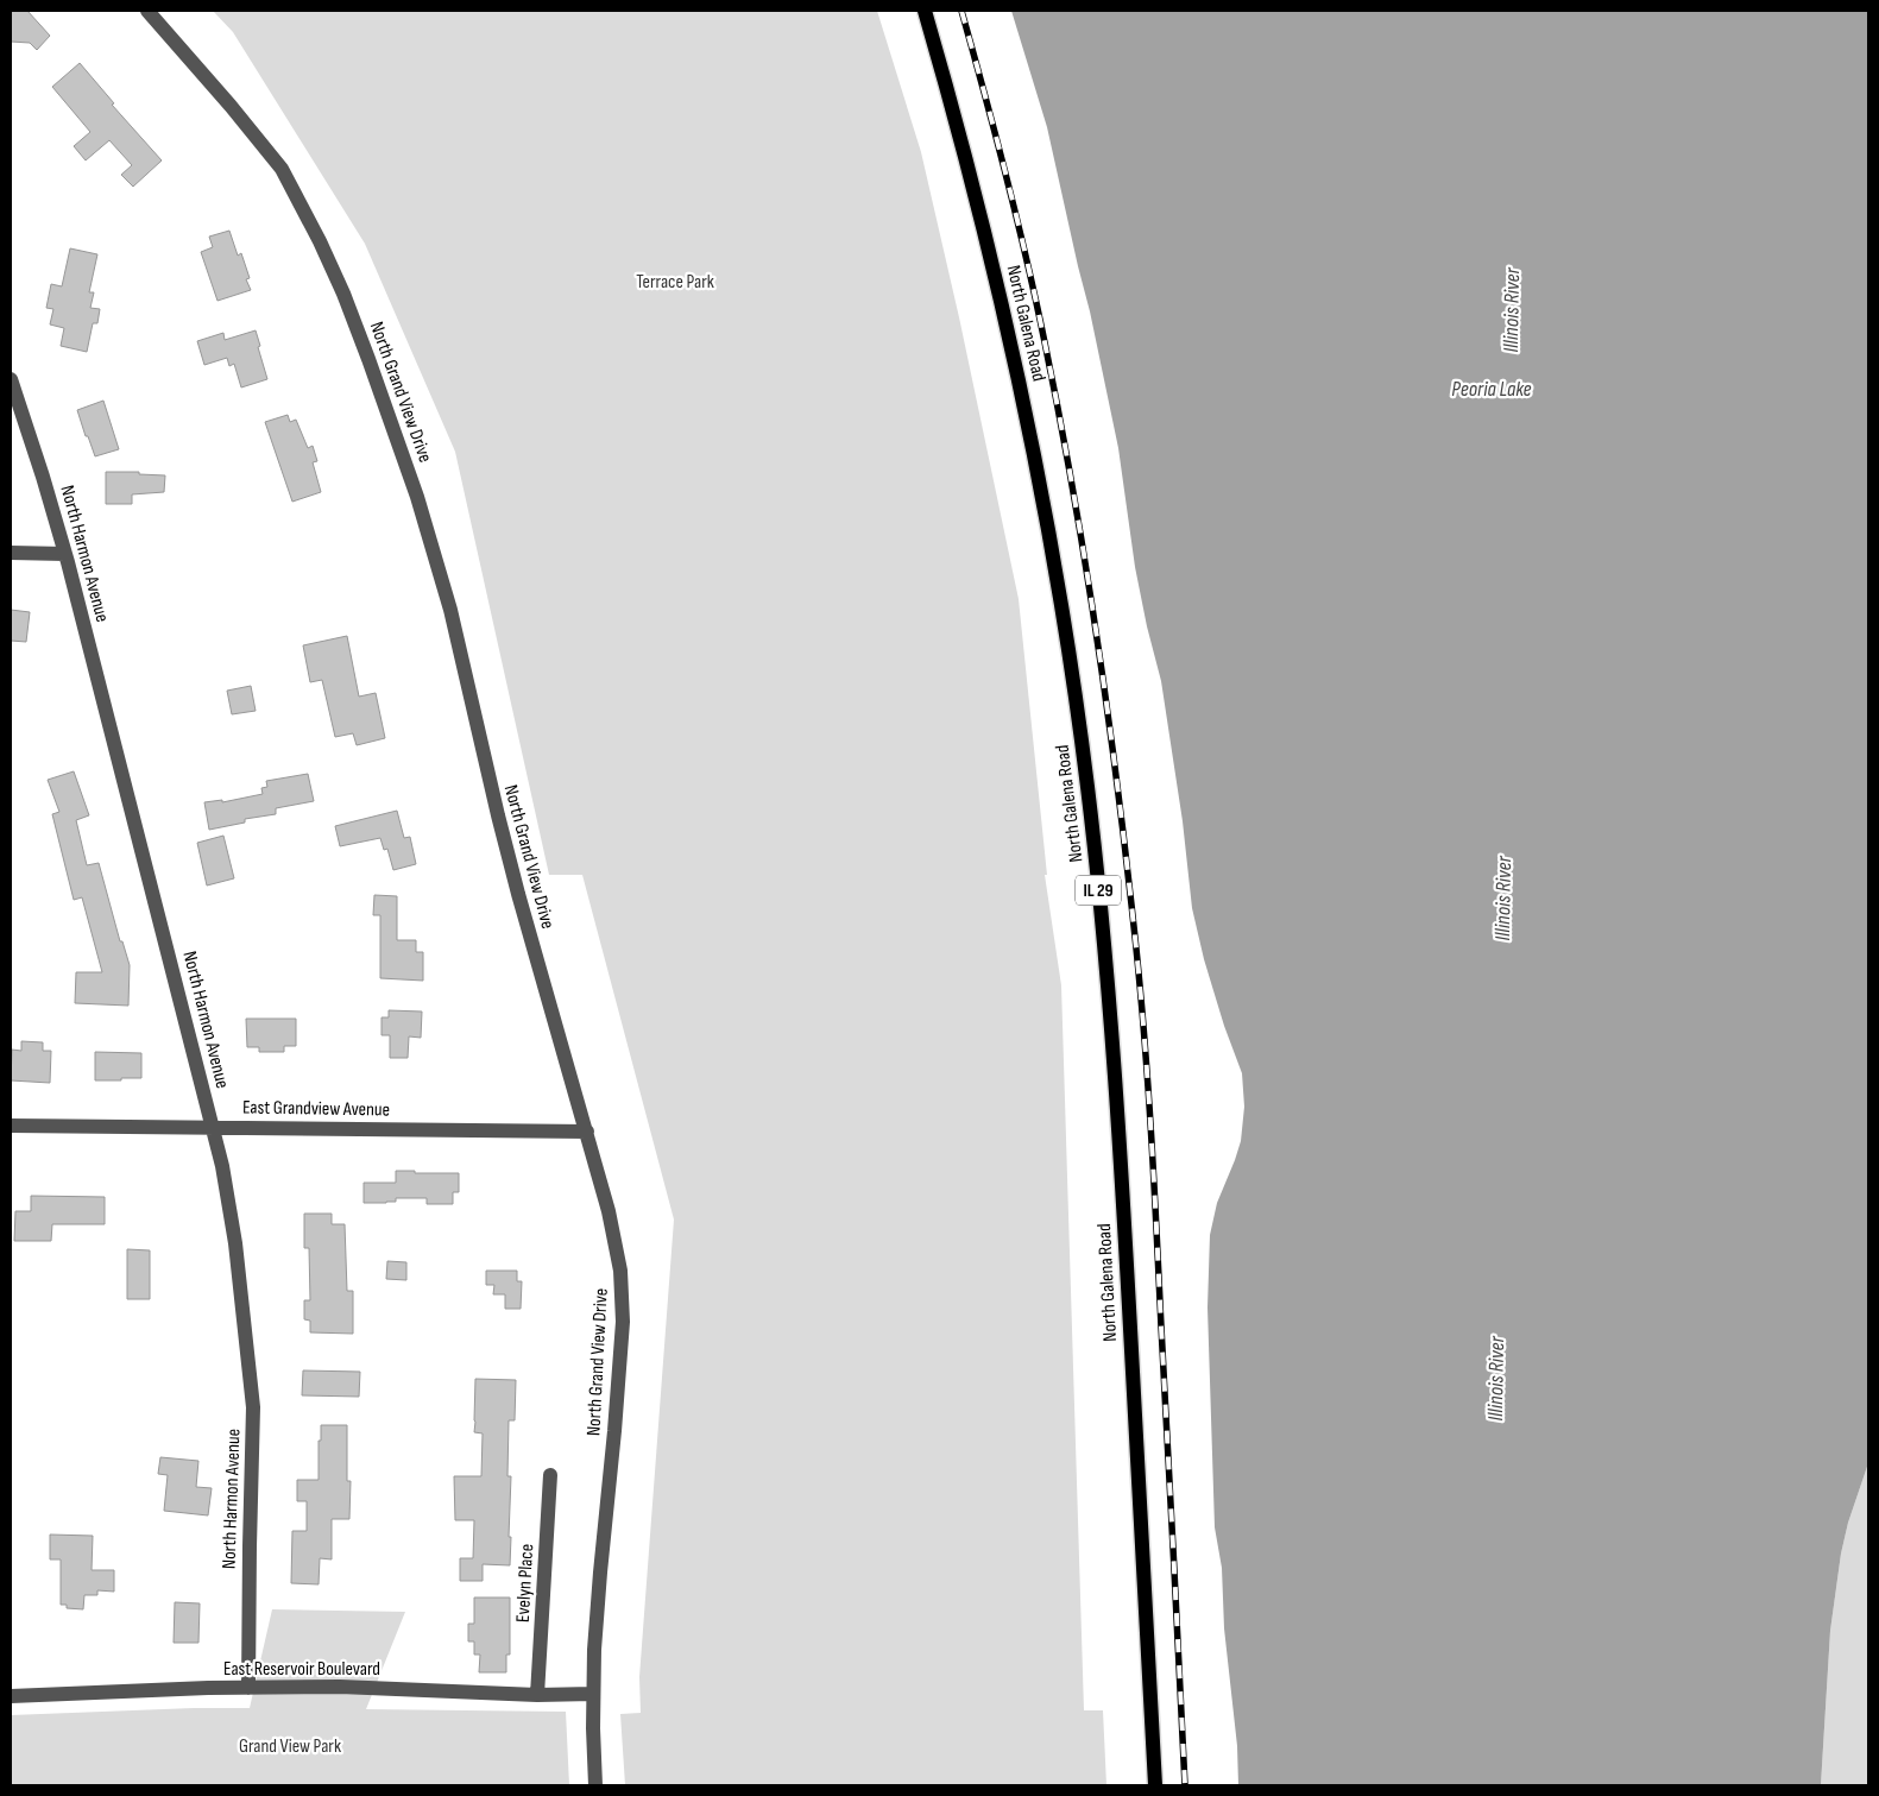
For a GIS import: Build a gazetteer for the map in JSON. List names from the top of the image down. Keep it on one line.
{"streets":{"main road":["North Galena Road","IL 29"],"street":["North Grand View Drive","North Harmon Avenue","East Grandview Avenue","Evelyn Place","East Reservoir Boulevard"]},"crossings":[["North Grand View Drive","East Grandview Avenue"],["North Grand View Drive","East Reservoir Boulevard"],["North Harmon Avenue","East Grandview Avenue"],["North Harmon Avenue","East Reservoir Boulevard"],["Evelyn Place","East Reservoir Boulevard"]],"water":["Illinois River","Peoria Lake"],"parks":["Terrace Park","Grand View Park"]}
